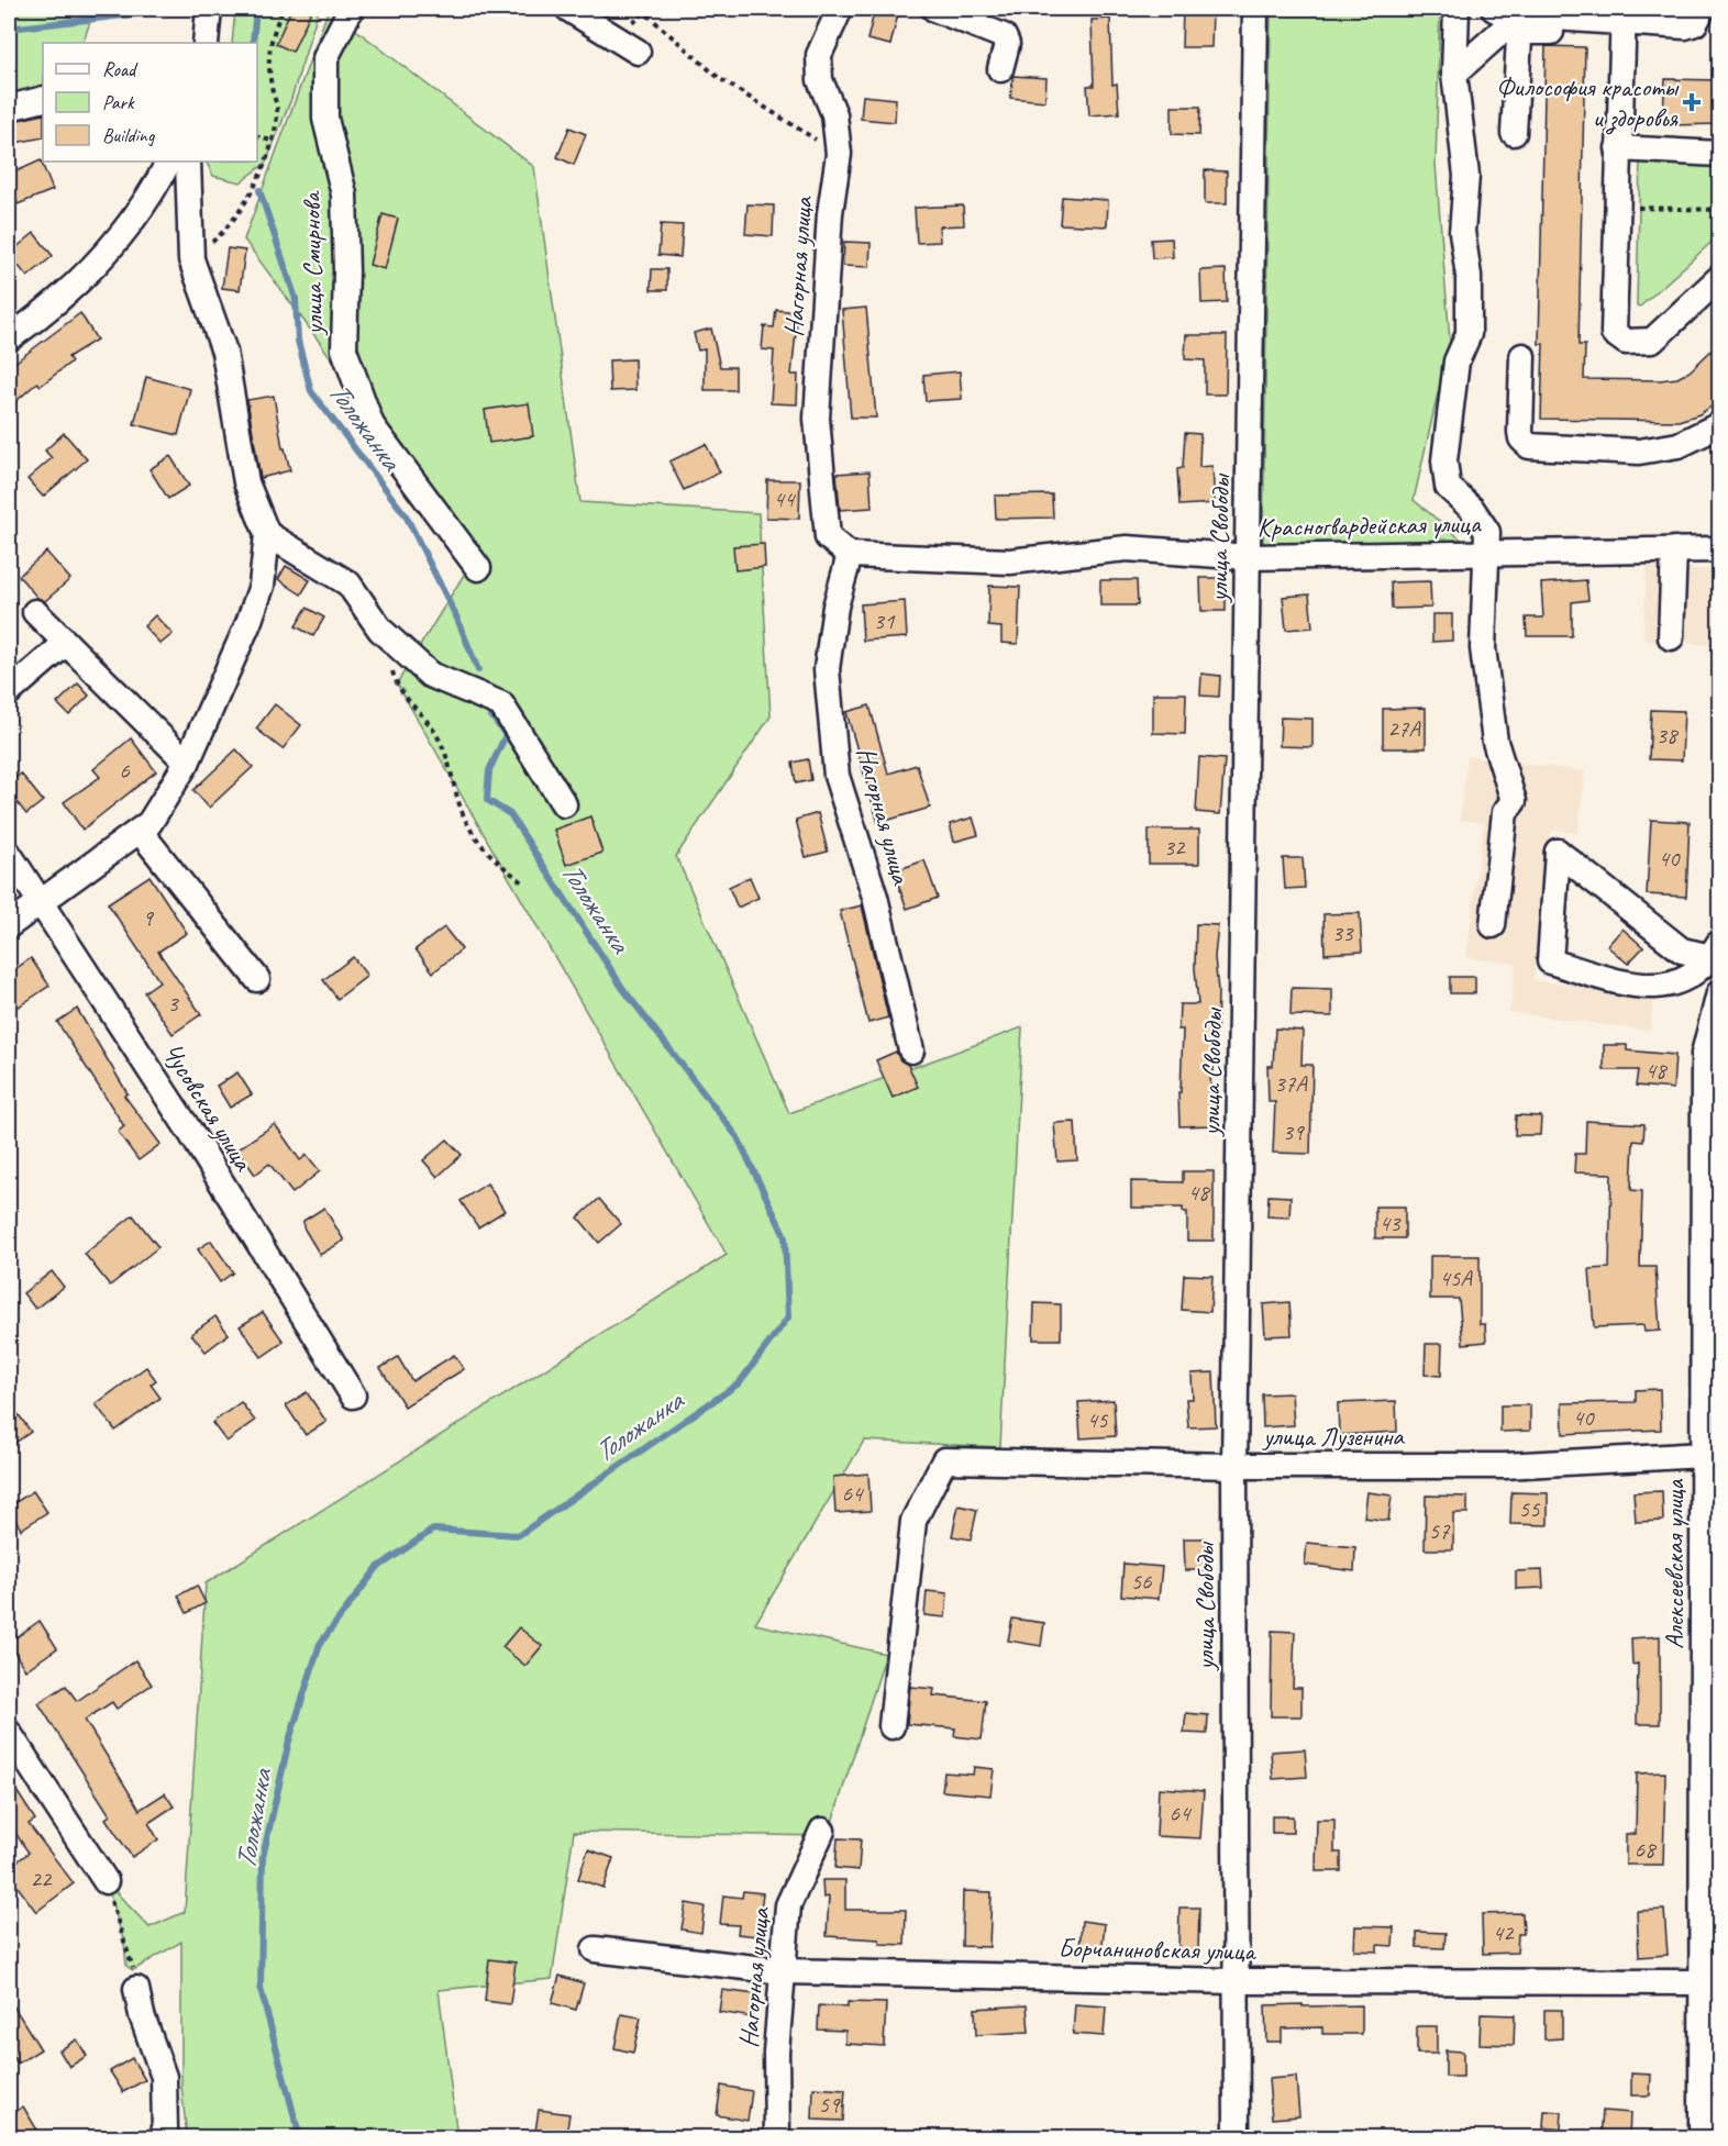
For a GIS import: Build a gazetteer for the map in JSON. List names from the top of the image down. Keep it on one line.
{"streets":{"street":["улица Смирнова","Нагорная улица","Красногвардейская улица","улица Свободы","Чусовская улица","улица Лузенина","Алексеевская улица","Борчаниновская улица"]},"crossings":[["Нагорная улица","Красногвардейская улица"],["Нагорная улица","Борчаниновская улица"],["Красногвардейская улица","улица Свободы"],["улица Свободы","улица Лузенина"],["улица Свободы","Борчаниновская улица"],["улица Лузенина","Алексеевская улица"],["Алексеевская улица","Борчаниновская улица"]],"water":["Толожанка"],"places":{"health":["Философия красоты и здоровья"]},"house_numbers":["44","31","27А","38","6","32","40","9","33","3","48","37А","39","48","43","45А","40","45","64","55","57","56","64","68","22","42","59"],"legend":["Road","Park","Building"]}
